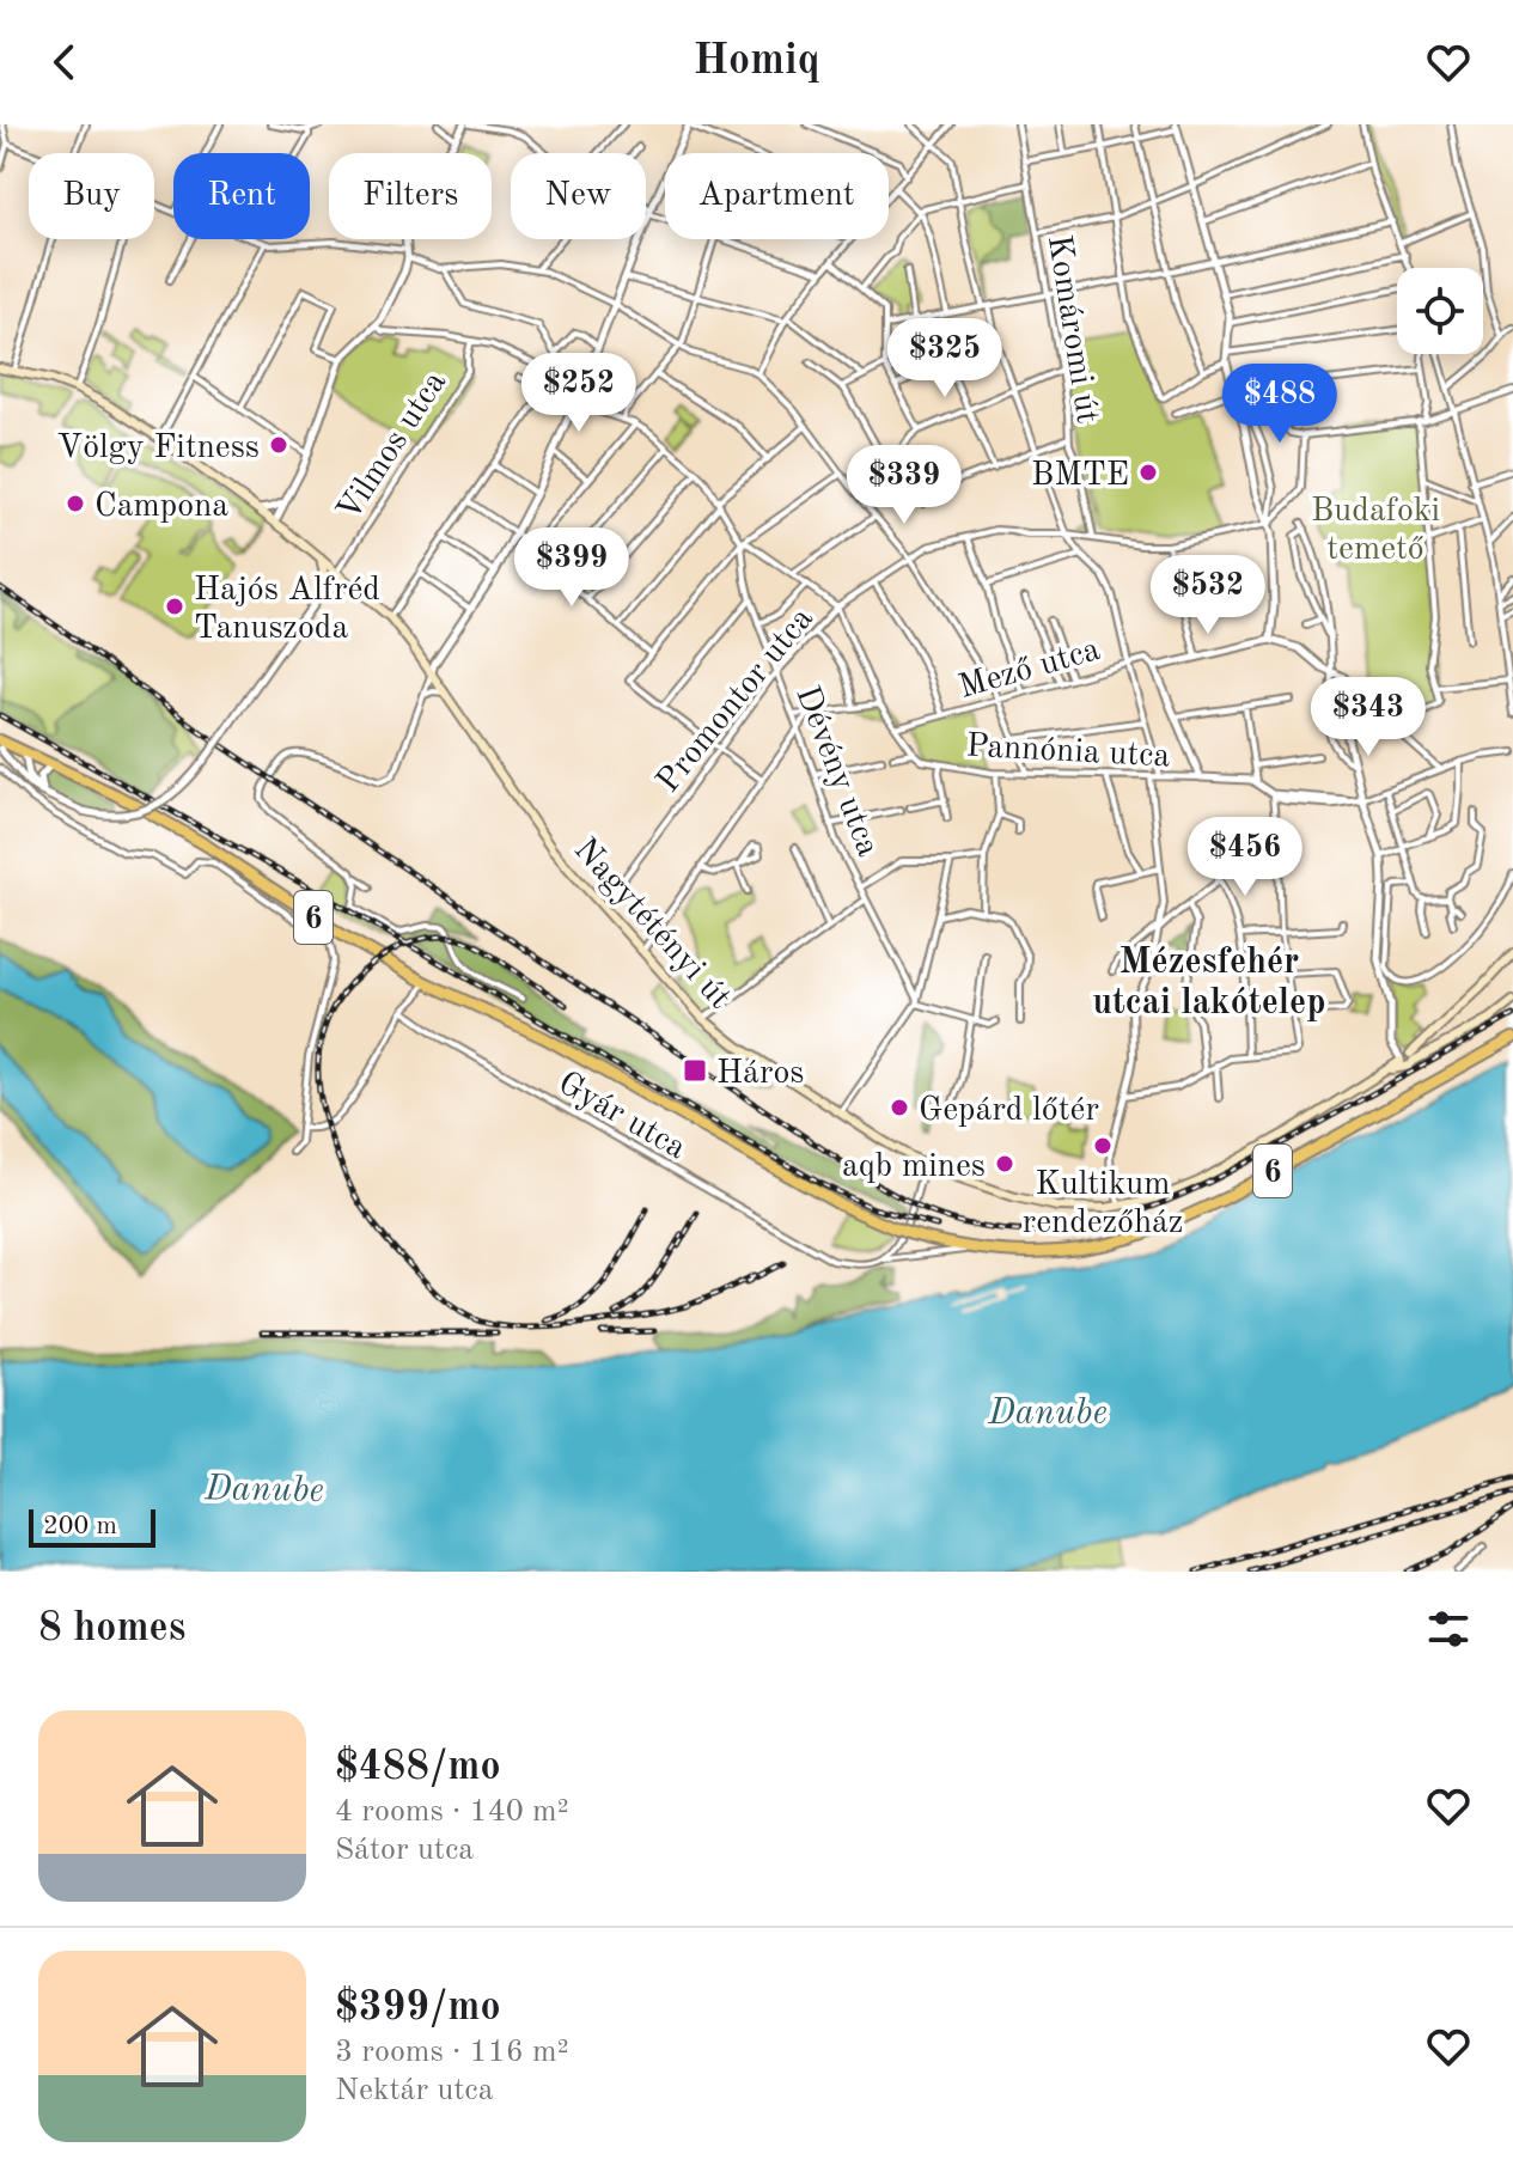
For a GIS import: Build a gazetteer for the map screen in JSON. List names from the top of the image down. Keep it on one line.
{"streets":{"main road":["6","Nagytétényi út"],"street":["Komáromi út","Vilmos utca","Mező utca","Promontor utca","Pannónia utca","Dévény utca","Gyár utca"]},"crossings":[["Komáromi út","Promontor utca"],["Vilmos utca","Nagytétényi út"],["Promontor utca","Dévény utca"],["Promontor utca","Nagytétényi út"]],"districts":["Mézesfehér utcai lakótelep"],"water":["Danube"],"parks":["Budafoki temető"],"places":{"other":["Völgy Fitness","BMTE","Campona","Hajós Alfréd Tanuszoda","Gepárd lőtér","Kultikum rendezőház","aqb mines"],"transit":["Háros"]},"scale_bar":"200 m","page":{"header":"Homiq","chip":["Buy","Rent","Filters","New","Apartment"],"price":["$325","$252","$488","$339","$399","$532","$343","$456"],"scale":"200 m","heading":"8 homes","list":[{"name":"$488/mo","note":"4 rooms · 140 m² · Sátor utca"},{"name":"$399/mo","note":"3 rooms · 116 m² · Nektár utca"}]}}
